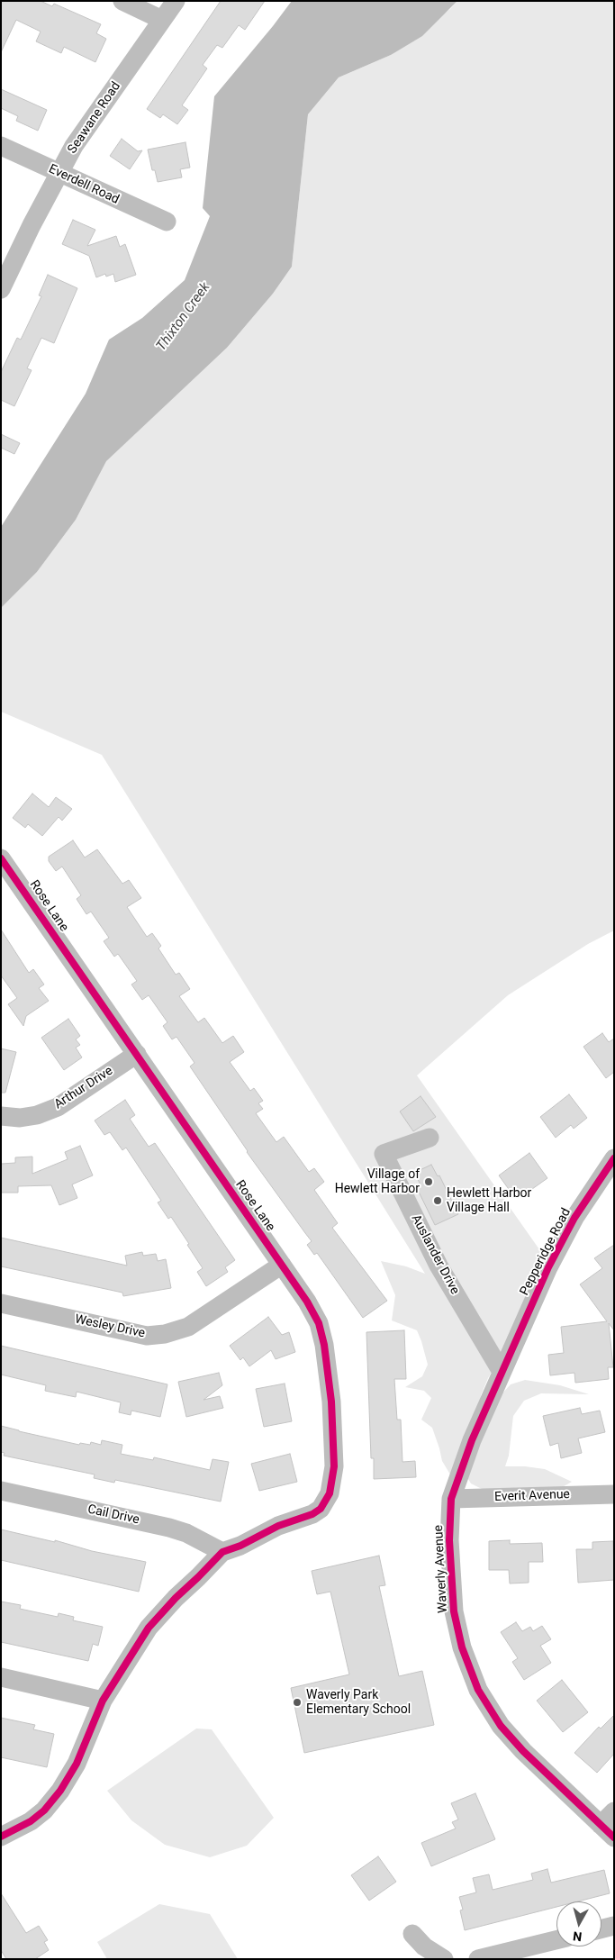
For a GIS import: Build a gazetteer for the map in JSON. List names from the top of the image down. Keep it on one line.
{"streets":{"street":["Seawane Road","Everdell Road","Rose Lane","Arthur Drive","Pepperidge Road","Auslander Drive","Wesley Drive","Everit Avenue","Cail Drive","Waverly Avenue"]},"crossings":[["Seawane Road","Everdell Road"],["Rose Lane","Arthur Drive"],["Rose Lane","Wesley Drive"],["Rose Lane","Cail Drive"],["Pepperidge Road","Auslander Drive"],["Pepperidge Road","Waverly Avenue"],["Auslander Drive","Waverly Avenue"],["Everit Avenue","Waverly Avenue"]],"water":["Thixton Creek"],"places":["Village of Hewlett Harbor","Hewlett Harbor Village Hall","Waverly Park Elementary School"],"north":"bottom"}
